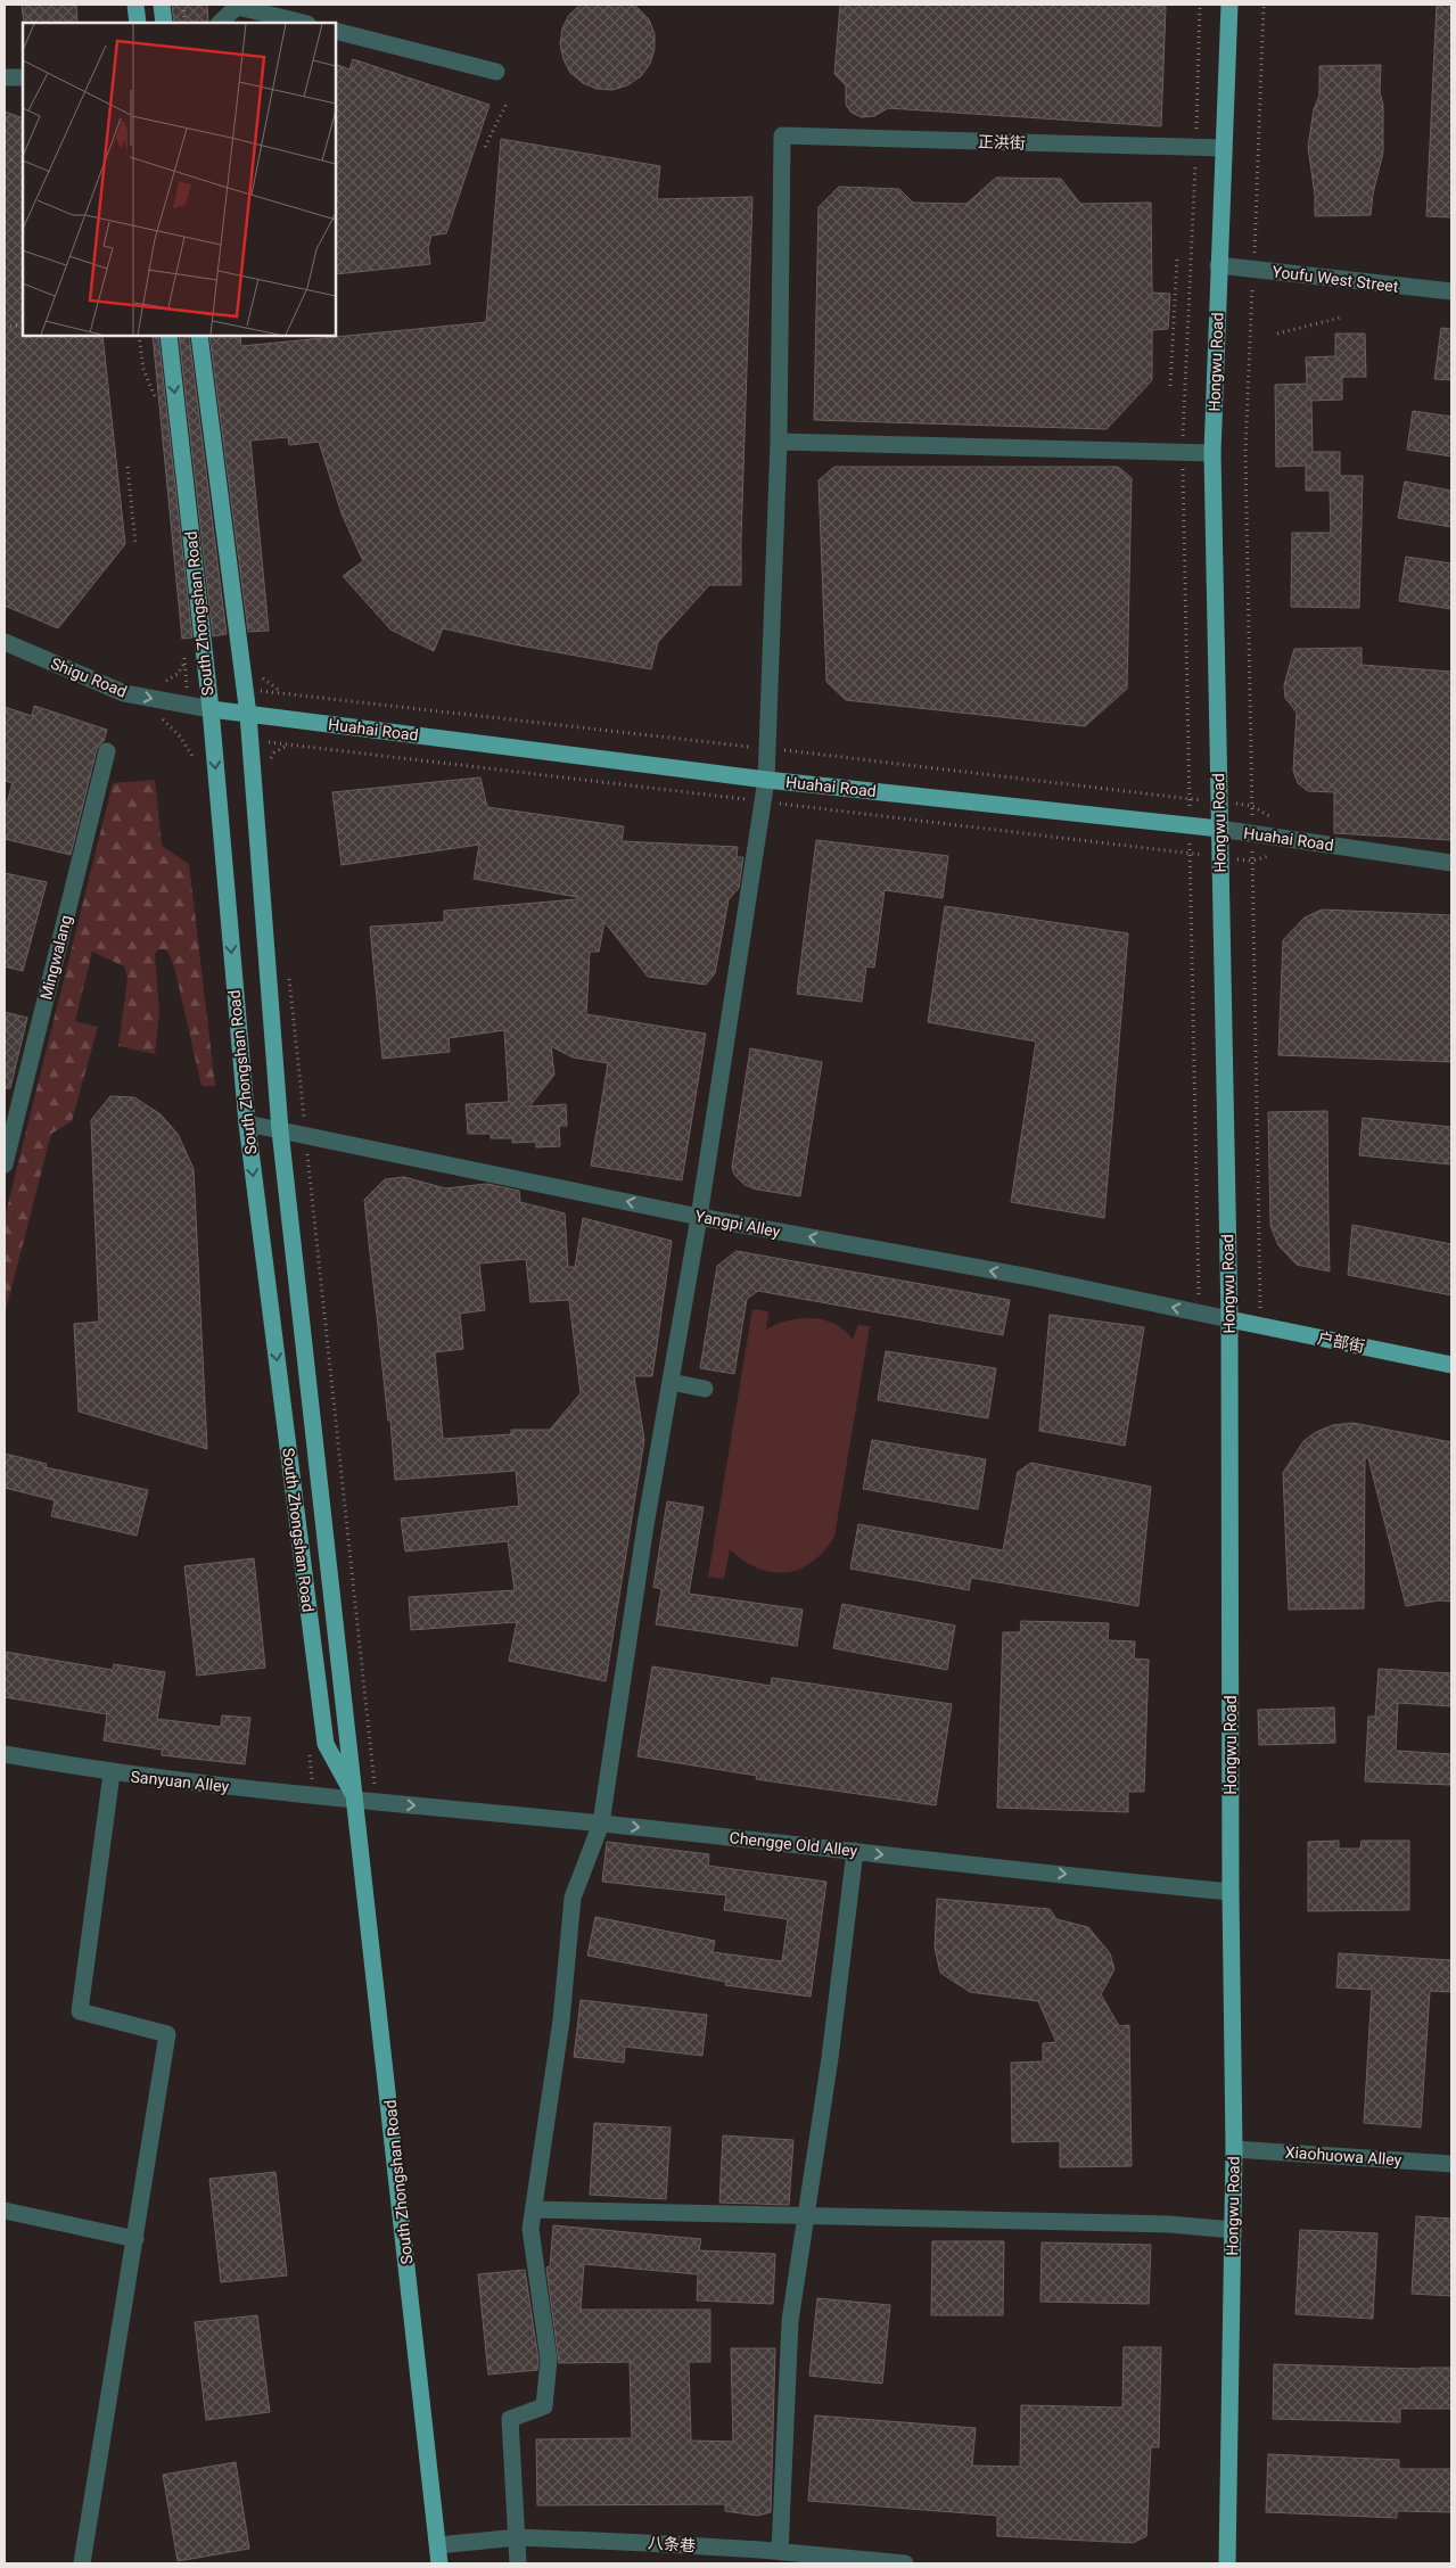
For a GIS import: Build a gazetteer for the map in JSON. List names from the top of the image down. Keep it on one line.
{"streets":{"main road":["Hongwu Road","South Zhongshan Road","Huahai Road","户部街"],"street":["正洪街","Youfu West Street","Shigu Road","Mingwalang","Yangpi Alley","Sanyuan Alley","Chengge Old Alley","Xiaohuowa Alley","八条巷"]},"crossings":[["正洪街","Hongwu Road"],["Youfu West Street","Hongwu Road"],["Hongwu Road","Huahai Road"],["Hongwu Road","Yangpi Alley"],["Hongwu Road","户部街"],["Hongwu Road","Chengge Old Alley"],["Hongwu Road","Xiaohuowa Alley"],["South Zhongshan Road","Shigu Road"],["South Zhongshan Road","Huahai Road"],["South Zhongshan Road","Yangpi Alley"],["South Zhongshan Road","Sanyuan Alley"],["South Zhongshan Road","Chengge Old Alley"],["Shigu Road","Huahai Road"],["Yangpi Alley","户部街"],["Sanyuan Alley","Chengge Old Alley"]],"one_way":["Shigu Road","Yangpi Alley","Chengge Old Alley"]}
